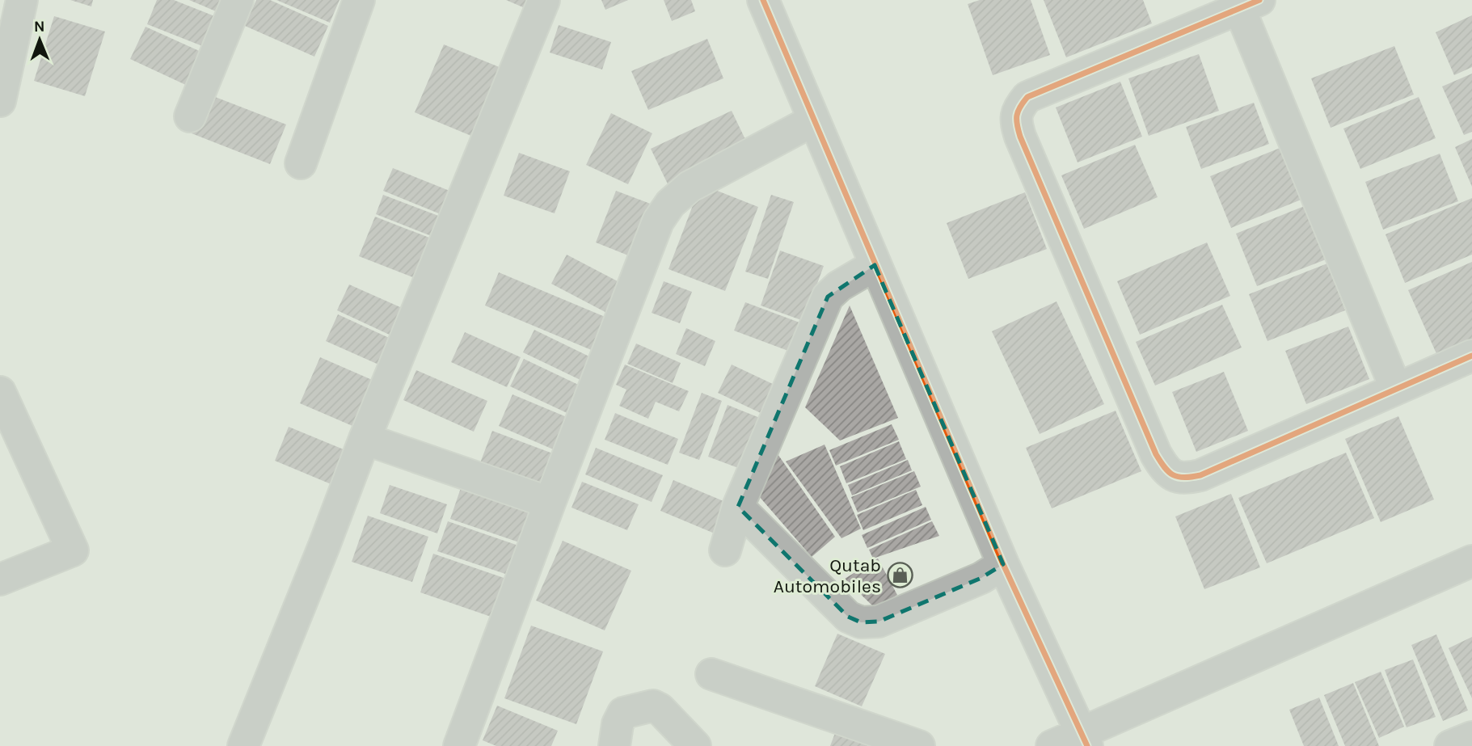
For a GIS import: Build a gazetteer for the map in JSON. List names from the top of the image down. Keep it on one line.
{"places":{"shop":["Qutab Automobiles"]},"north":"top"}
